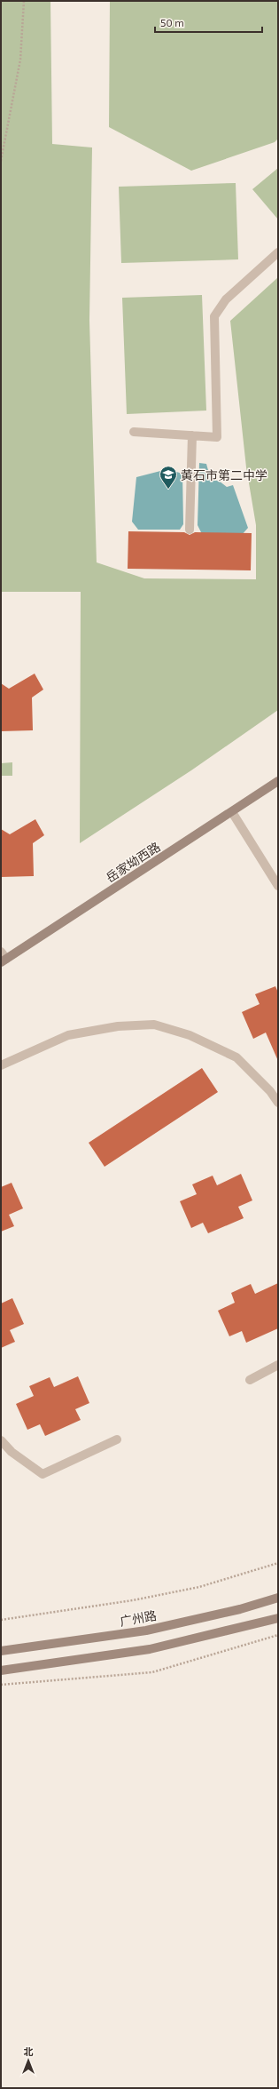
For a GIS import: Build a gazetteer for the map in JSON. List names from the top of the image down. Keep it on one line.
{"streets":{"main road":["岳家坳西路","广州路"]},"places":{"school or university":["黄石市第二中学"]},"scale_bar":"50 m","north":"top"}
